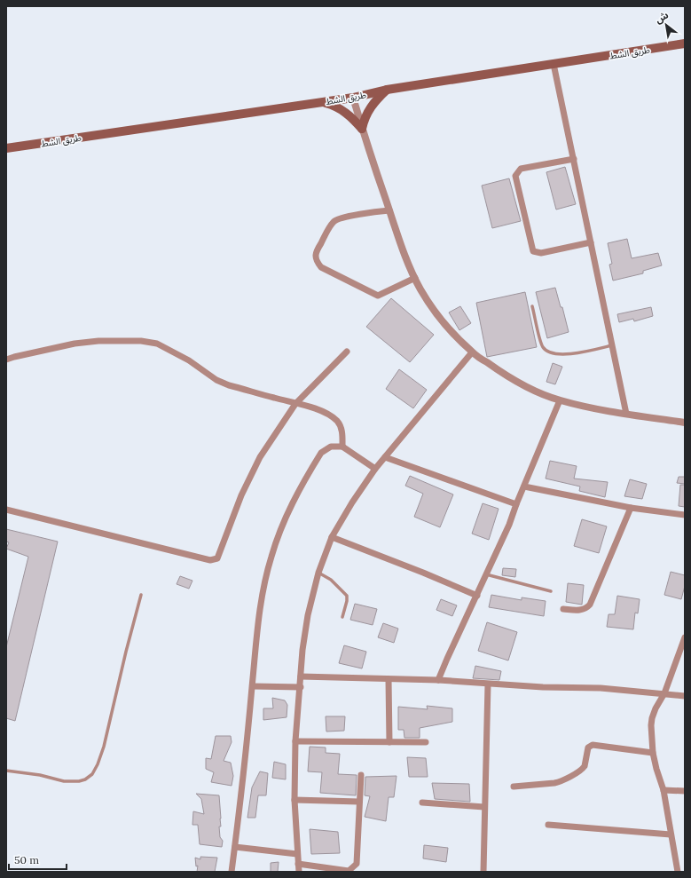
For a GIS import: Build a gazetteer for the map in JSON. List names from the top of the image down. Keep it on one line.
{"streets":{"main road":["طريق الشط"]},"scale_bar":"50 m","north":"top left"}
